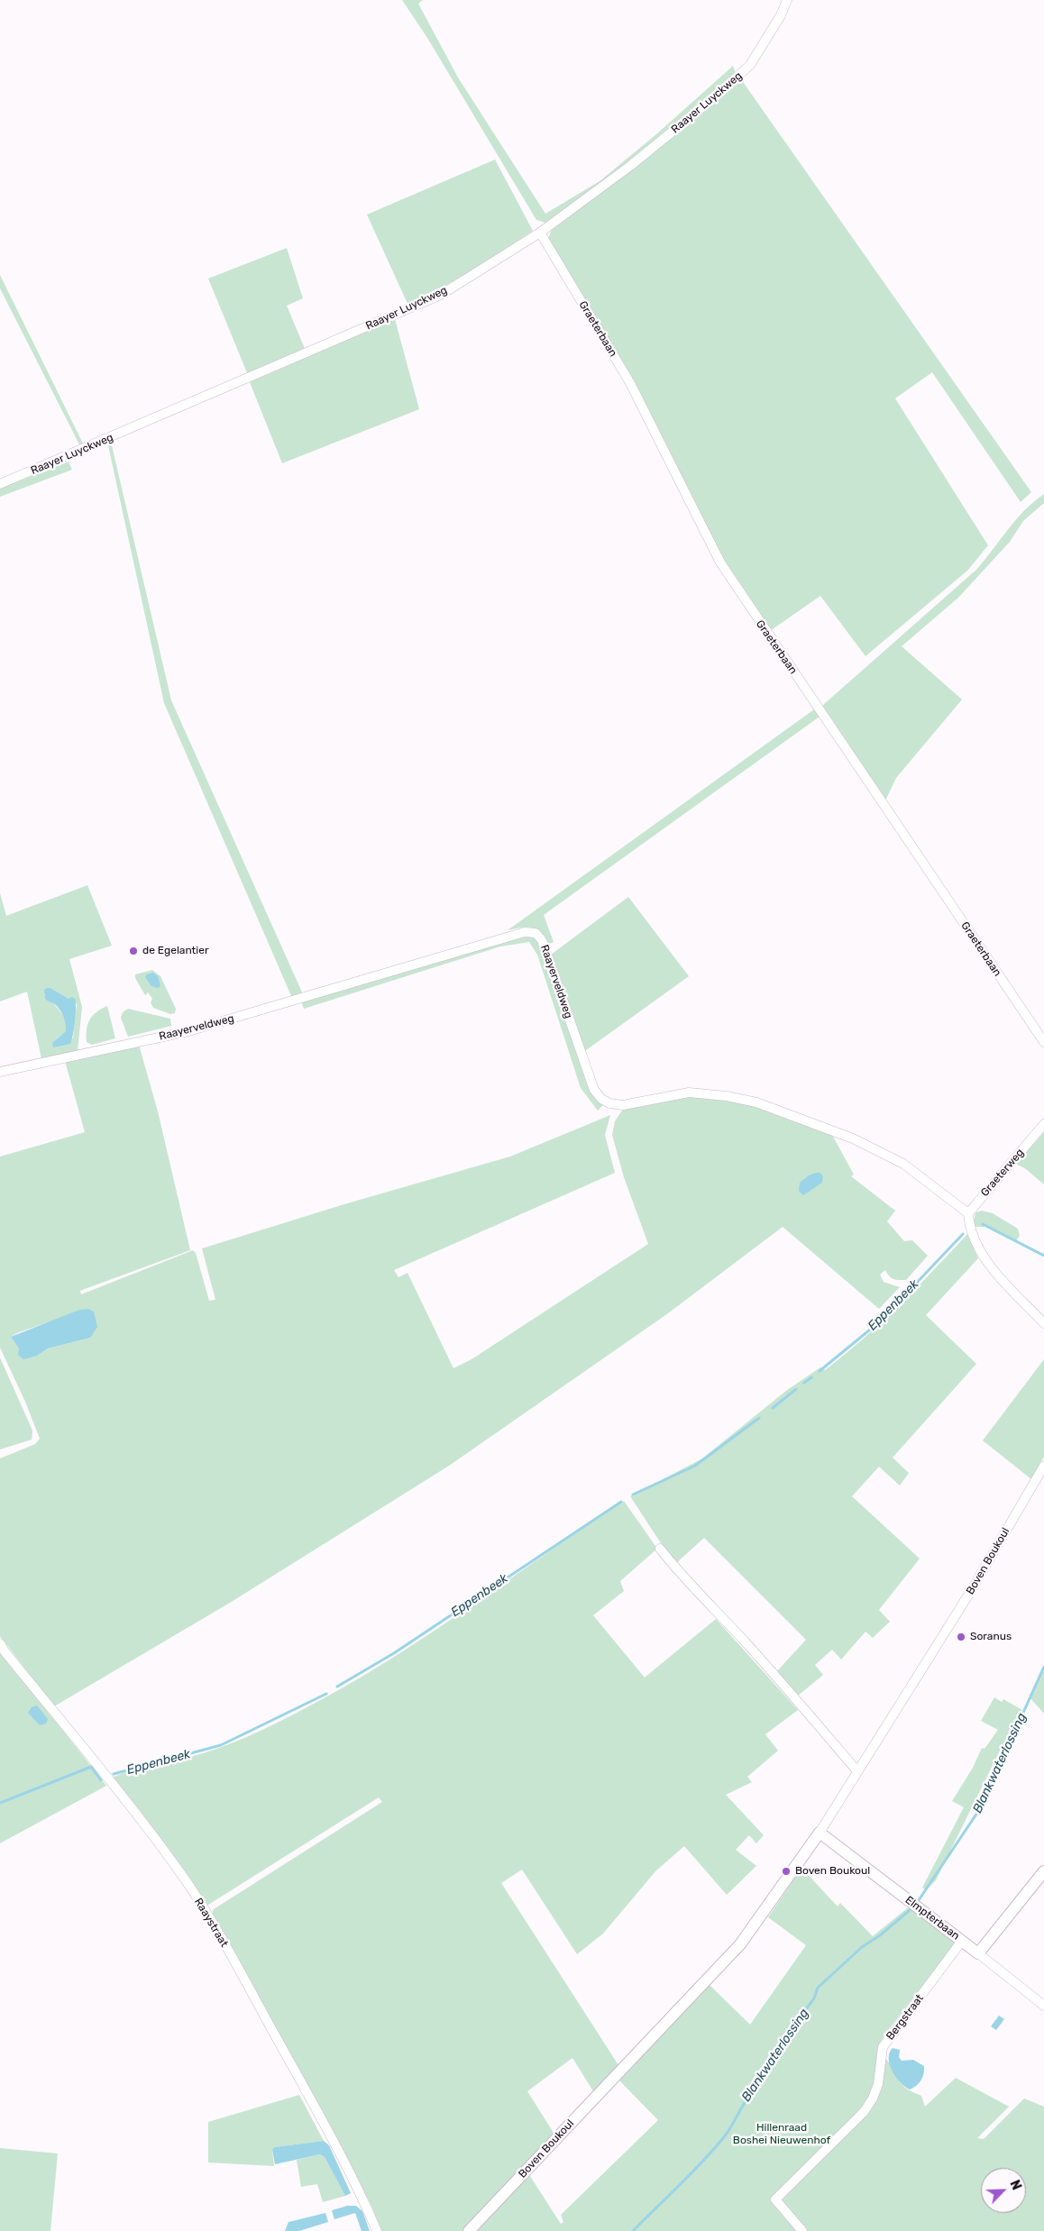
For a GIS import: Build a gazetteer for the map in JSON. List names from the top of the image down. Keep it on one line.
{"streets":{"street":["Raayer Luyckweg","Graeterbaan","Raayerveldweg","Graeterweg","Boven Boukoul","Elmpterbaan","Raaystraat","Bergstraat"]},"crossings":[["Raayer Luyckweg","Graeterbaan"],["Raayerveldweg","Graeterweg"],["Boven Boukoul","Elmpterbaan"],["Elmpterbaan","Bergstraat"]],"water":["Eppenbeek","Blankwaterlossing"],"parks":["Hillenraad Boshei Nieuwenhof"],"places":["de Egelantier","Soranus","Boven Boukoul"],"north":"top right"}
